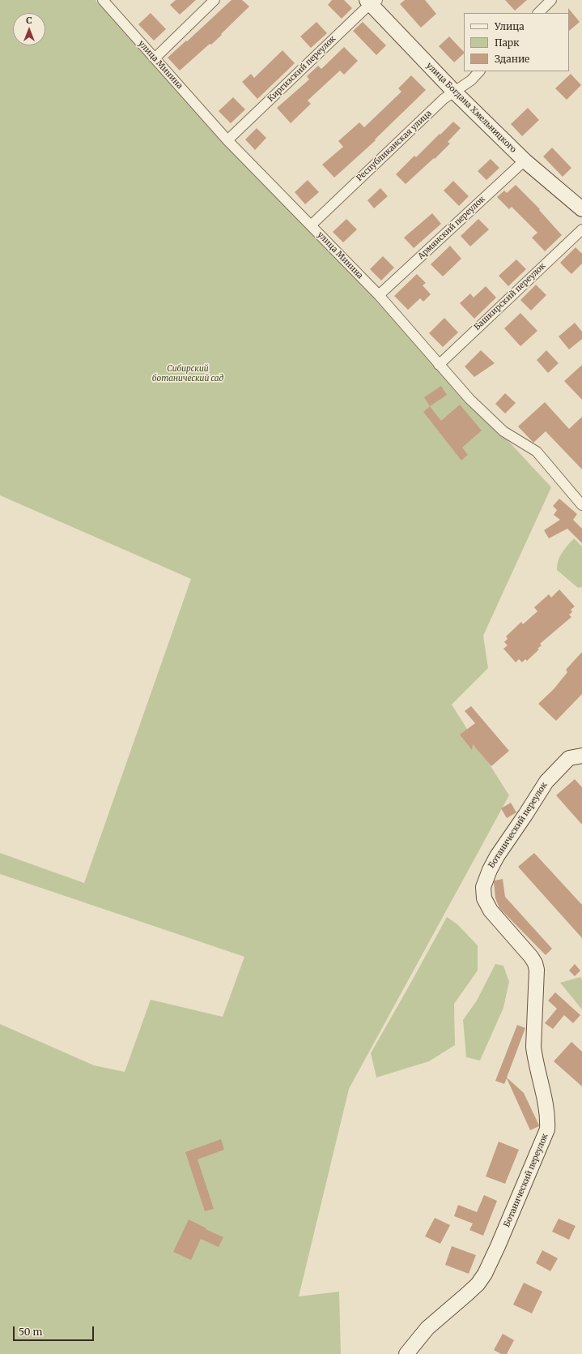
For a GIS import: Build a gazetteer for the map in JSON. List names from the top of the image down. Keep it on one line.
{"streets":{"street":["улица Минина","Киргизский переулок","улица Богдана Хмельницкого","Республиканская улица","Армянский переулок","Башкирский переулок","Ботанический переулок"]},"crossings":[["улица Минина","Киргизский переулок"],["улица Минина","Республиканская улица"],["улица Минина","Армянский переулок"],["улица Минина","Башкирский переулок"],["Киргизский переулок","улица Богдана Хмельницкого"],["улица Богдана Хмельницкого","Республиканская улица"],["улица Богдана Хмельницкого","Армянский переулок"]],"parks":["Сибирский ботанический сад"],"legend":["Улица","Парк","Здание"],"scale_bar":"50 m","north":"top"}
